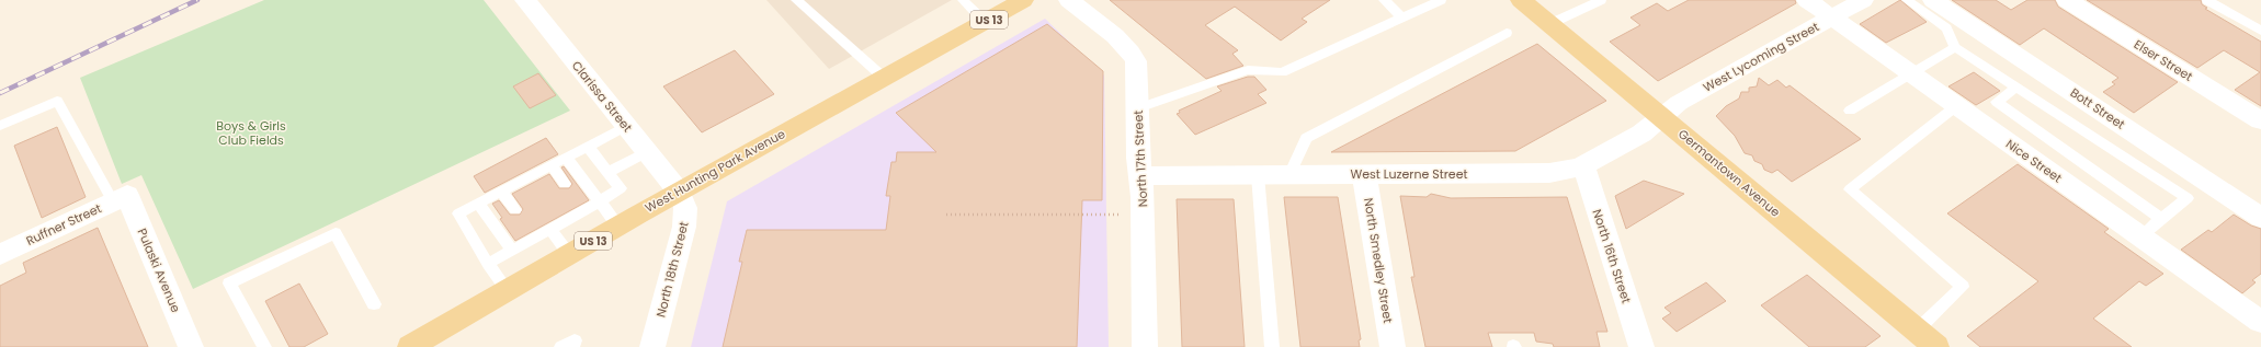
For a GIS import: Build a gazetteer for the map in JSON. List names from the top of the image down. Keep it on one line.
{"streets":{"main road":["US 13","West Hunting Park Avenue","Germantown Avenue"],"street":["West Lycoming Street","Elser Street","Clarissa Street","Bott Street","North 17th Street","Nice Street","West Luzerne Street","Ruffner Street","North 16th Street","North Smedley Street","North 18th Street","Pulaski Avenue"]},"crossings":[["West Lycoming Street","Nice Street"],["West Lycoming Street","Germantown Avenue"],["West Lycoming Street","West Luzerne Street"],["Clarissa Street","West Hunting Park Avenue"],["Clarissa Street","North 18th Street"],["North 17th Street","West Luzerne Street"],["West Hunting Park Avenue","North 18th Street"],["Germantown Avenue","West Luzerne Street"],["West Luzerne Street","North 16th Street"],["West Luzerne Street","North Smedley Street"],["Ruffner Street","Pulaski Avenue"]],"parks":["Boys & Girls Club Fields"]}
